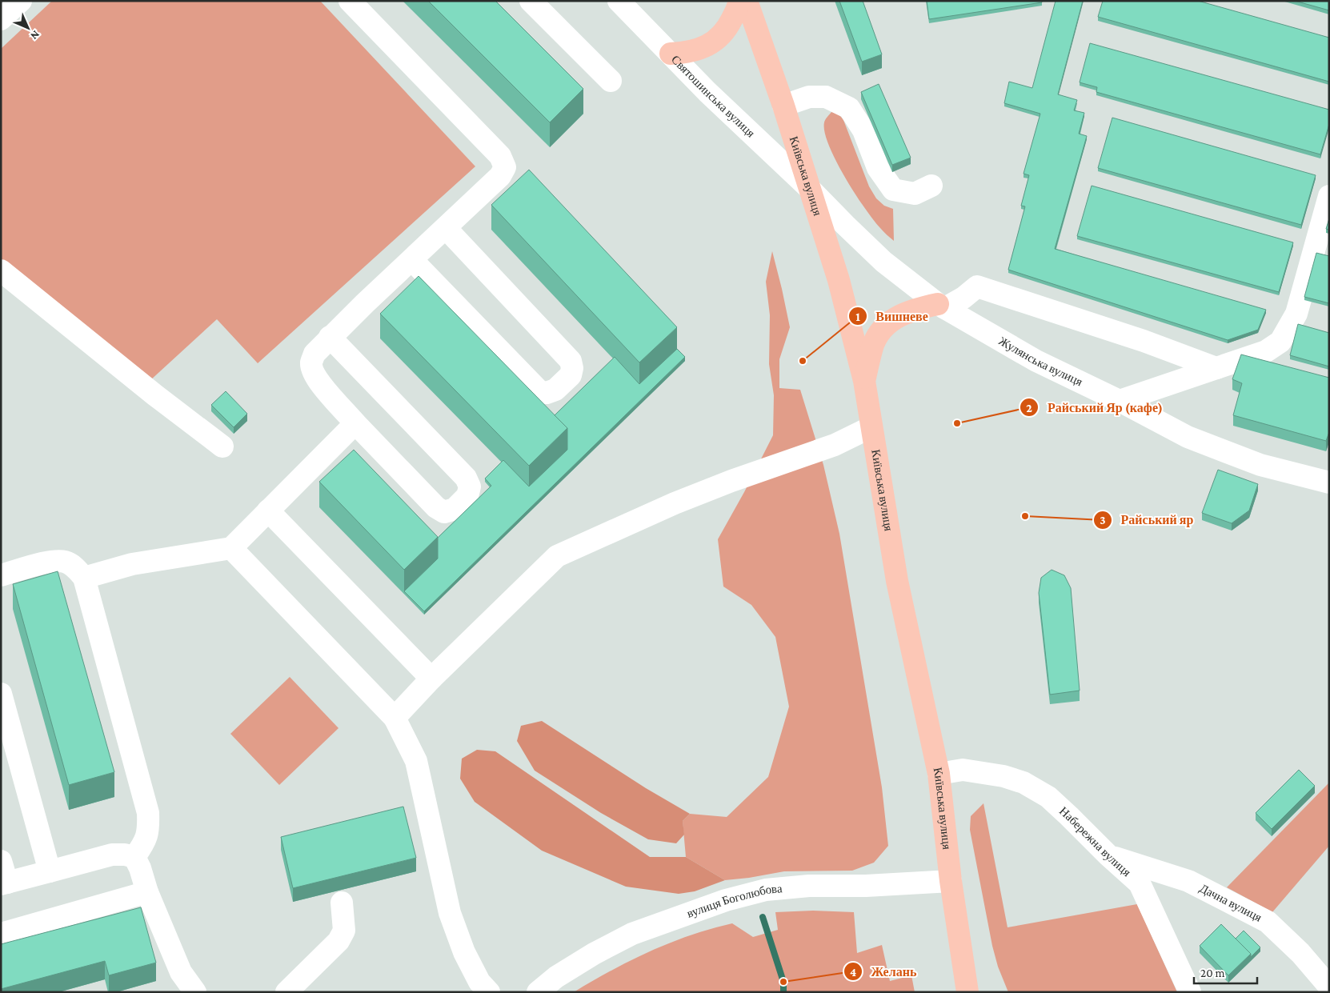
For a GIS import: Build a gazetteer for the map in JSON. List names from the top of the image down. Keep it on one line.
{"streets":{"main road":["Київська вулиця"],"street":["Святошинська вулиця","Жулянська вулиця","Набережна вулиця","вулиця Боголюбова","Дачна вулиця"]},"crossings":[["Святошинська вулиця","Київська вулиця"],["Святошинська вулиця","Жулянська вулиця"],["Київська вулиця","Жулянська вулиця"],["Київська вулиця","Набережна вулиця"],["Київська вулиця","вулиця Боголюбова"],["Набережна вулиця","Дачна вулиця"]],"places":["Вишневе","Райський Яр (кафе)","Райський яр","Желань"],"scale_bar":"20 m","north":"bottom right"}
